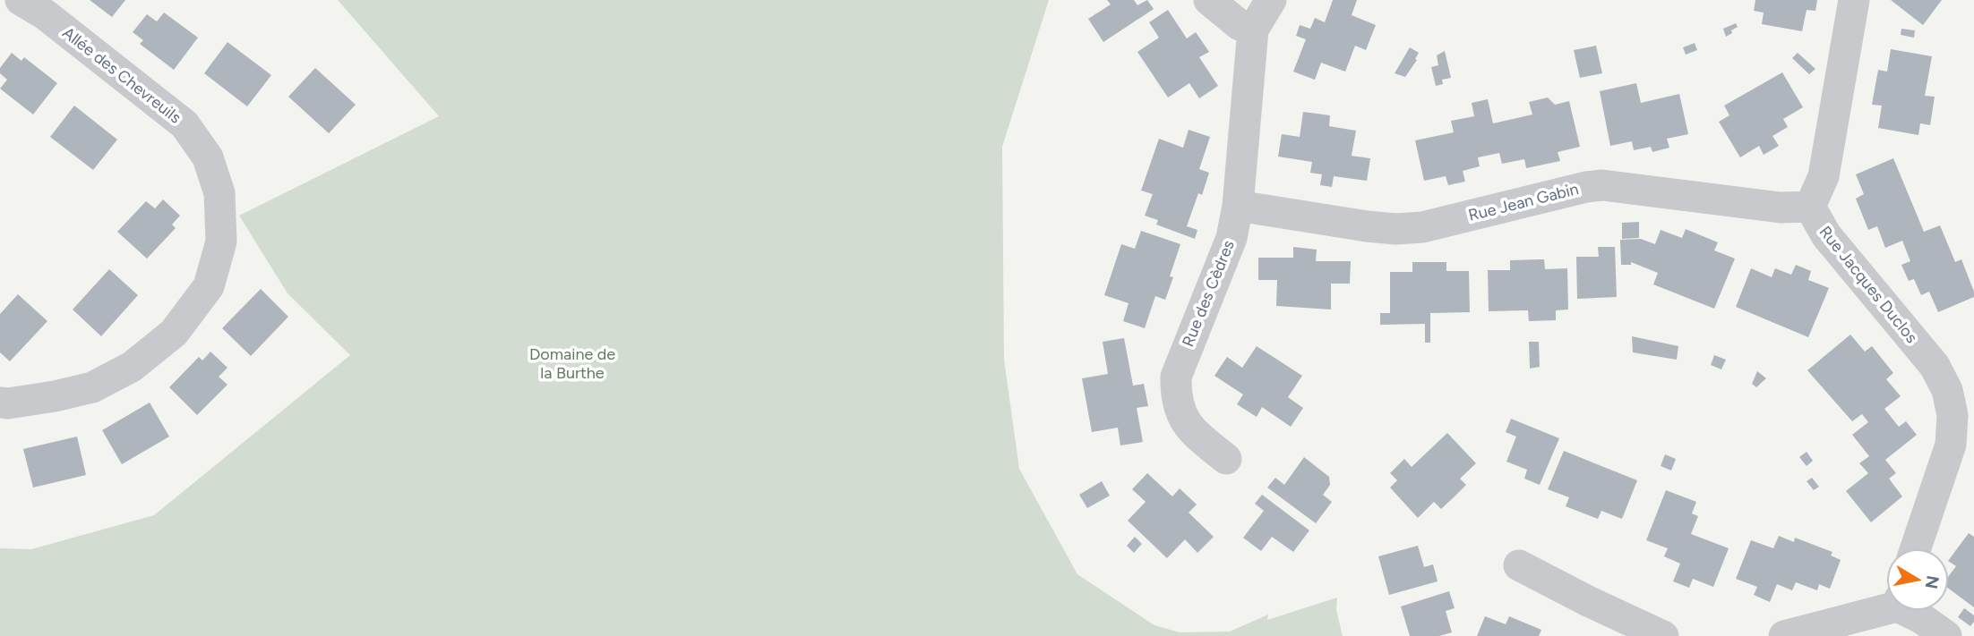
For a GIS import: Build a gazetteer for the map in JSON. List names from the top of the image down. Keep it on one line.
{"streets":{"street":["Allée des Chevreuils","Rue Jean Gabin","Rue Jacques Duclos","Rue des Cèdres"]},"crossings":[["Rue Jean Gabin","Rue Jacques Duclos"],["Rue Jean Gabin","Rue des Cèdres"]],"parks":["Domaine de la Burthe"],"north":"right"}
